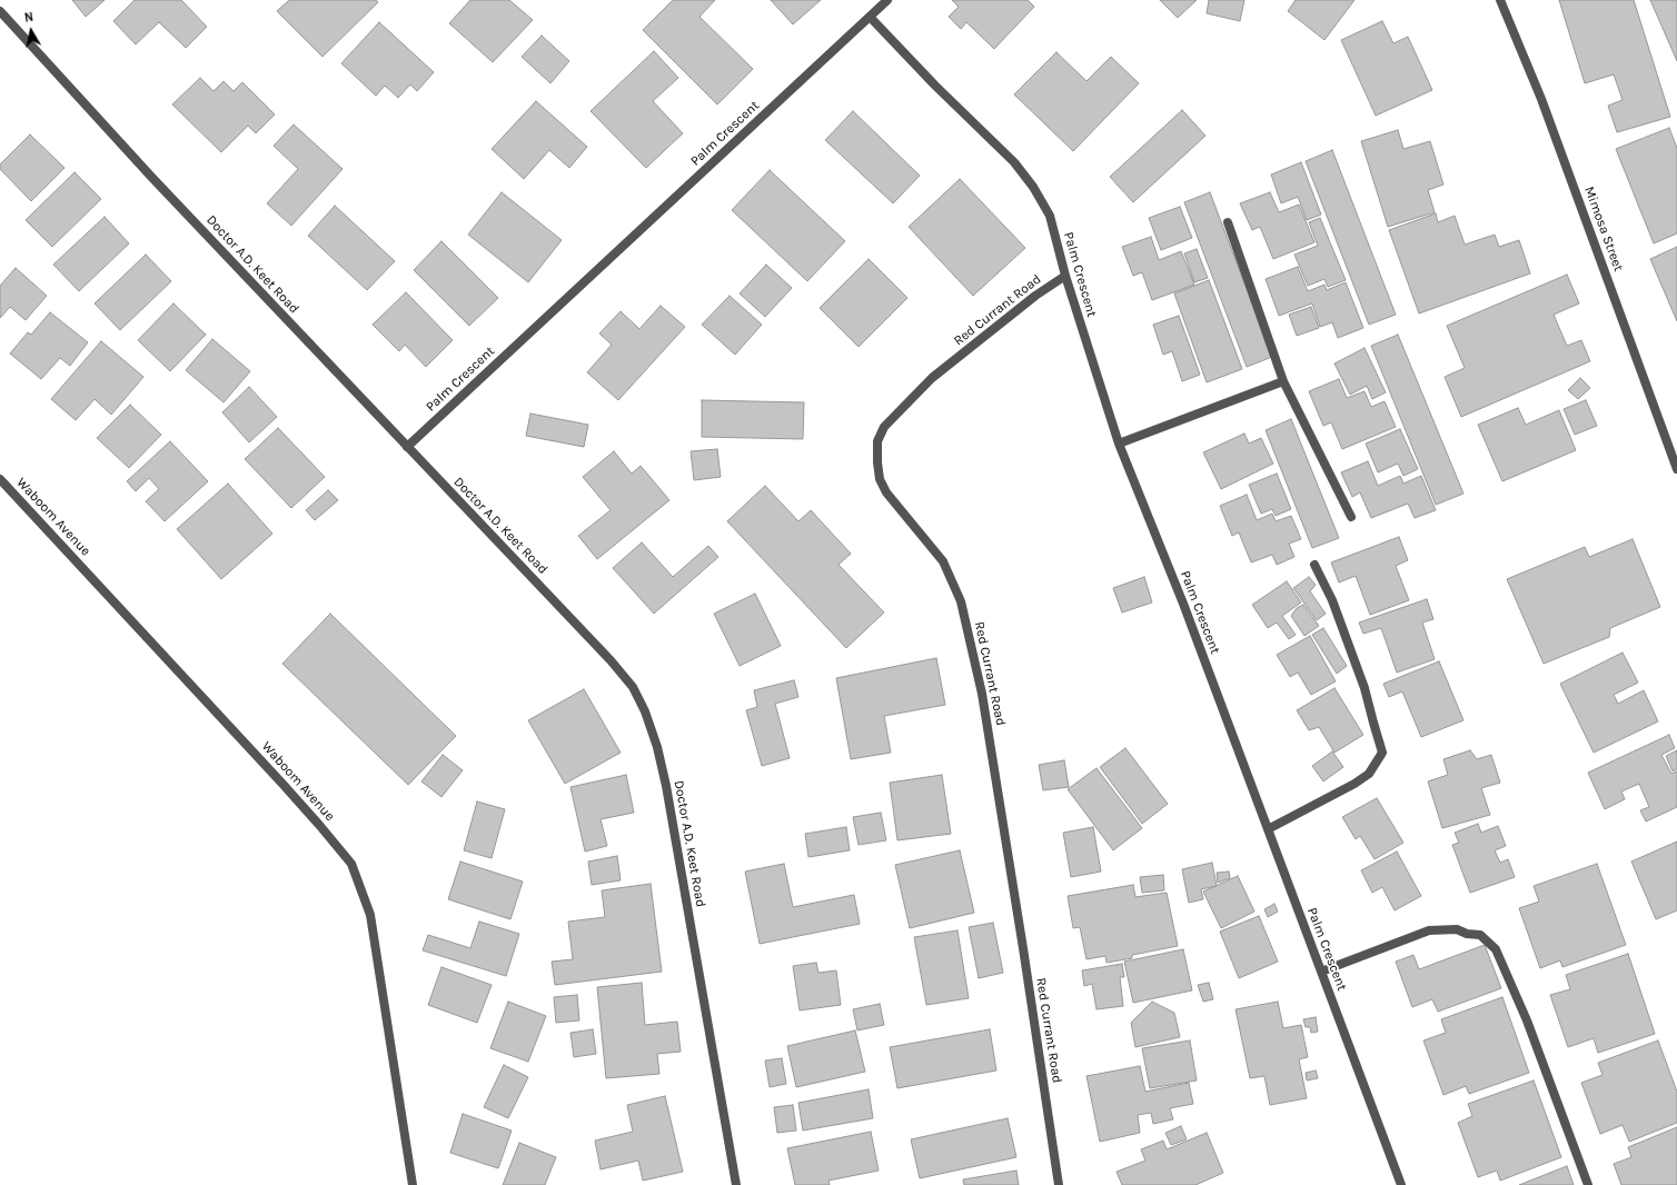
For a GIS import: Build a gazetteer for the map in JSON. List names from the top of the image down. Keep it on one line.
{"streets":{"street":["Palm Crescent","Mimosa Street","Doctor A.D. Keet Road","Red Currant Road","Waboom Avenue"]},"crossings":[["Palm Crescent","Doctor A.D. Keet Road"],["Palm Crescent","Red Currant Road"]],"north":"top"}
